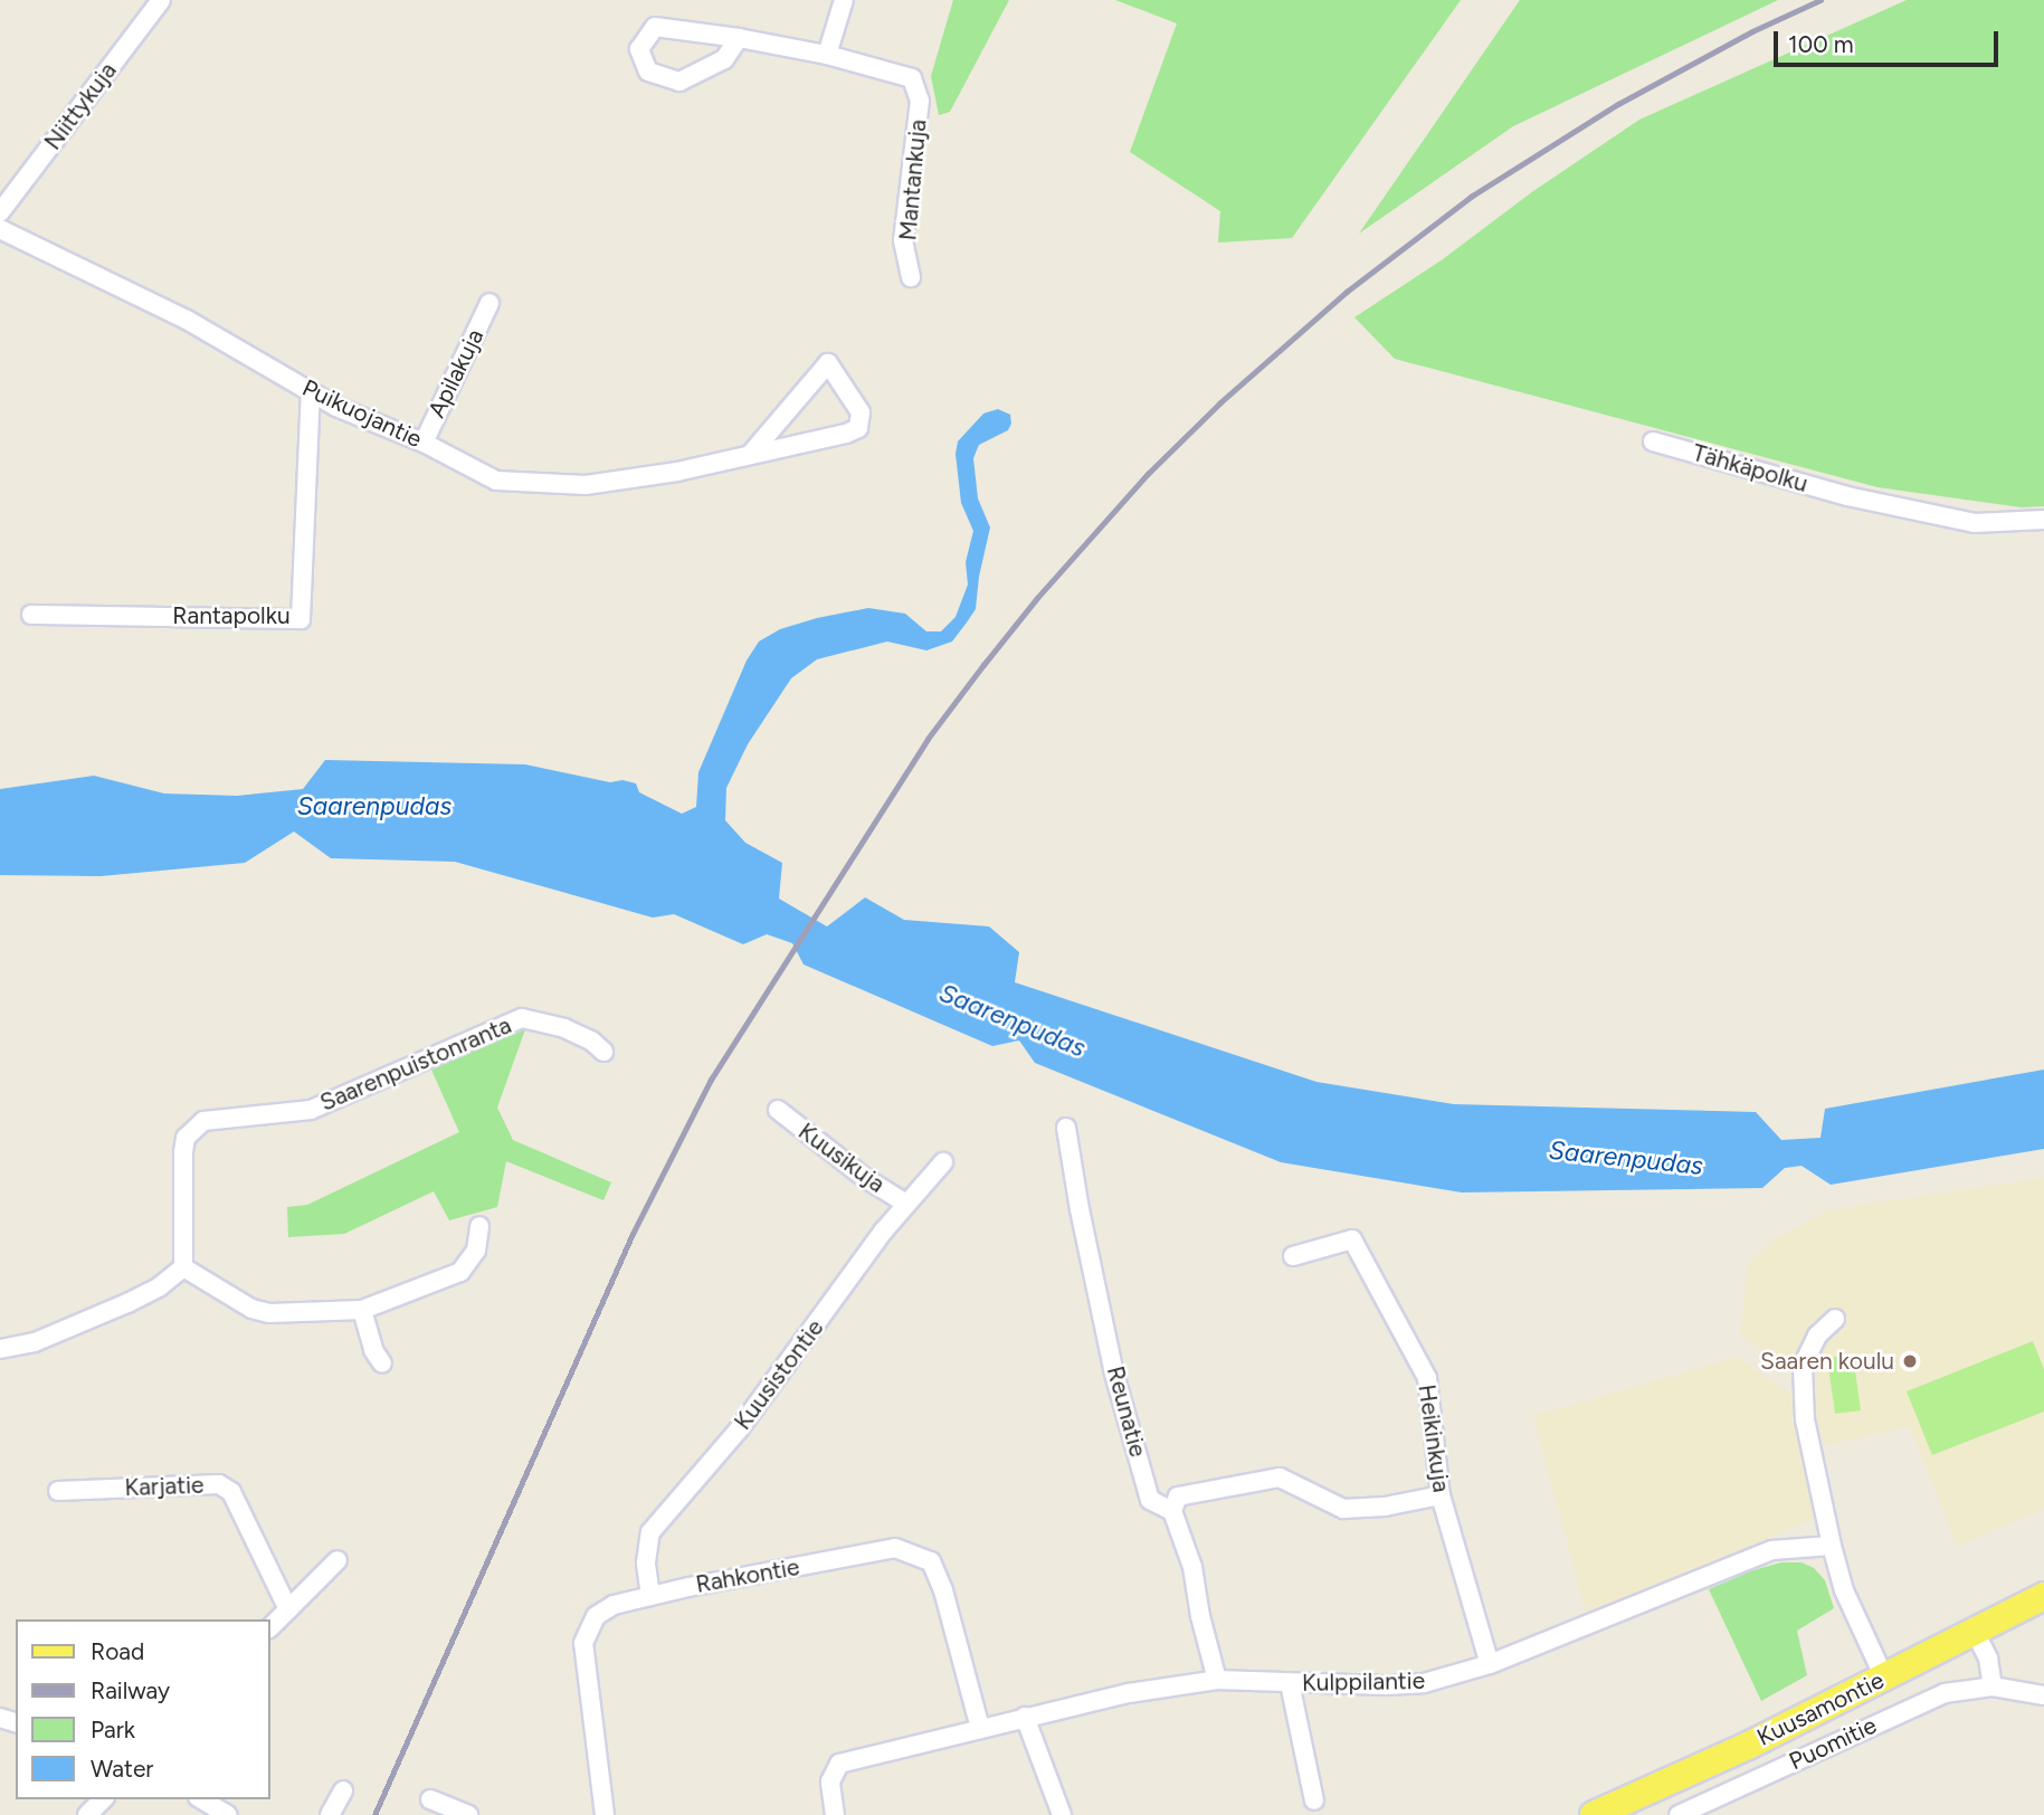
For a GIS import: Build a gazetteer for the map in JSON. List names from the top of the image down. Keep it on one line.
{"streets":{"main road":["Kuusamontie"],"street":["Niittykuja","Mantankuja","Apilakuja","Puikuojantie","Tähkäpolku","Rantapolku","Saarenpuistonranta","Kuusikuja","Kuusistontie","Reunatie","Heikinkuja","Karjatie","Rahkontie","Kulppilantie","Puomitie"]},"crossings":[["Apilakuja","Puikuojantie"],["Puikuojantie","Rantapolku"],["Kuusikuja","Kuusistontie"],["Kuusistontie","Rahkontie"],["Reunatie","Kulppilantie"],["Heikinkuja","Kulppilantie"],["Rahkontie","Kulppilantie"]],"water":["Saarenpudas"],"places":["Saaren koulu"],"legend":["Road","Railway","Park","Water"],"scale_bar":"100 m"}
